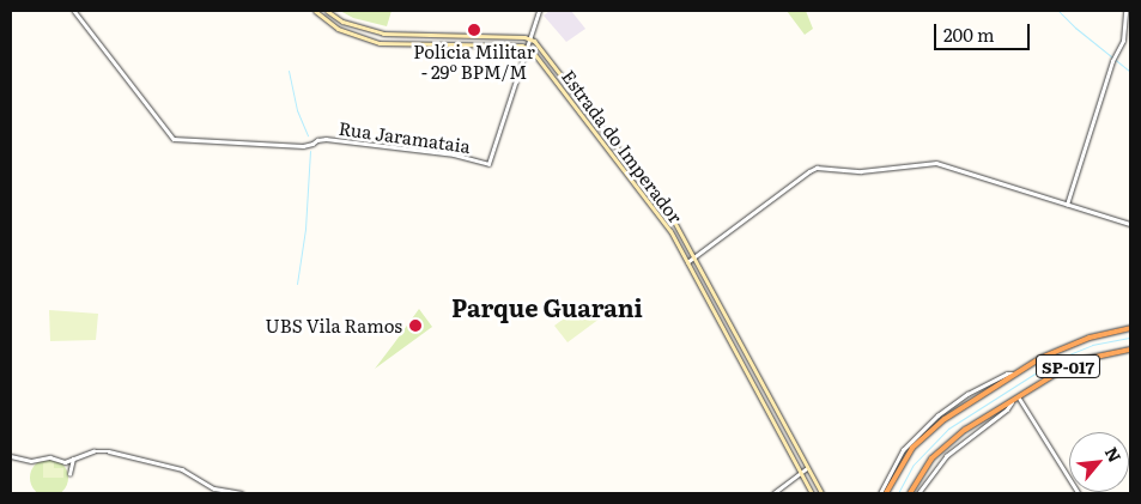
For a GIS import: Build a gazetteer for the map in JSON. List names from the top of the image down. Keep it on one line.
{"streets":{"highway":["SP-017"],"main road":["Estrada do Imperador"],"street":["Rua Jaramataia"]},"crossings":[["Rua Jaramataia","Estrada do Imperador"]],"districts":["Parque Guarani"],"places":["Polícia Militar - 29º BPM/M","UBS Vila Ramos"],"scale_bar":"200 m","north":"top right"}
